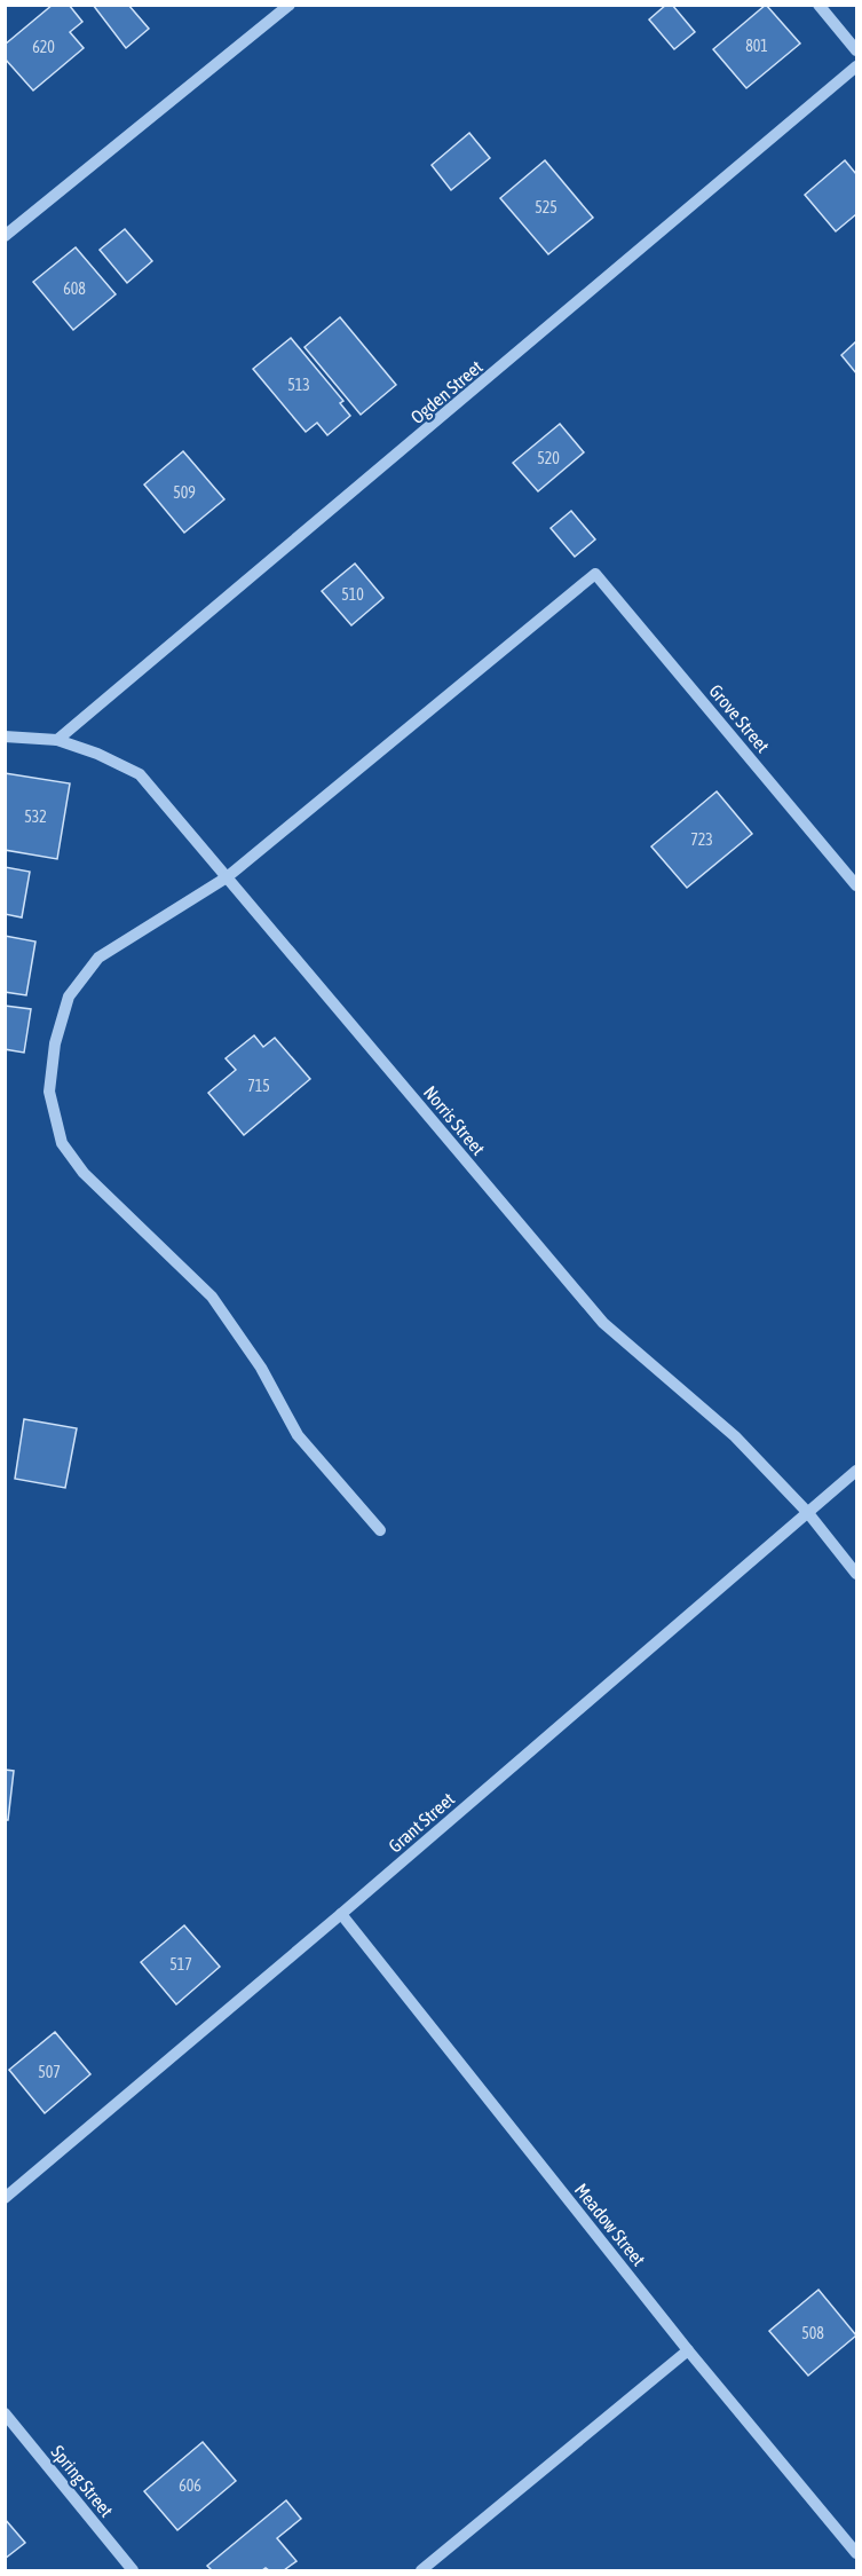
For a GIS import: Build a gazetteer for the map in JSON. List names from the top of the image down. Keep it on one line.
{"streets":{"street":["Ogden Street","Grove Street","Norris Street","Grant Street","Meadow Street","Spring Street"]},"crossings":[["Ogden Street","Norris Street"],["Grove Street","Norris Street"],["Norris Street","Grant Street"],["Grant Street","Meadow Street"]],"house_numbers":["801","620","525","608","513","520","509","510","532","723","715","517","507","508","606"]}
